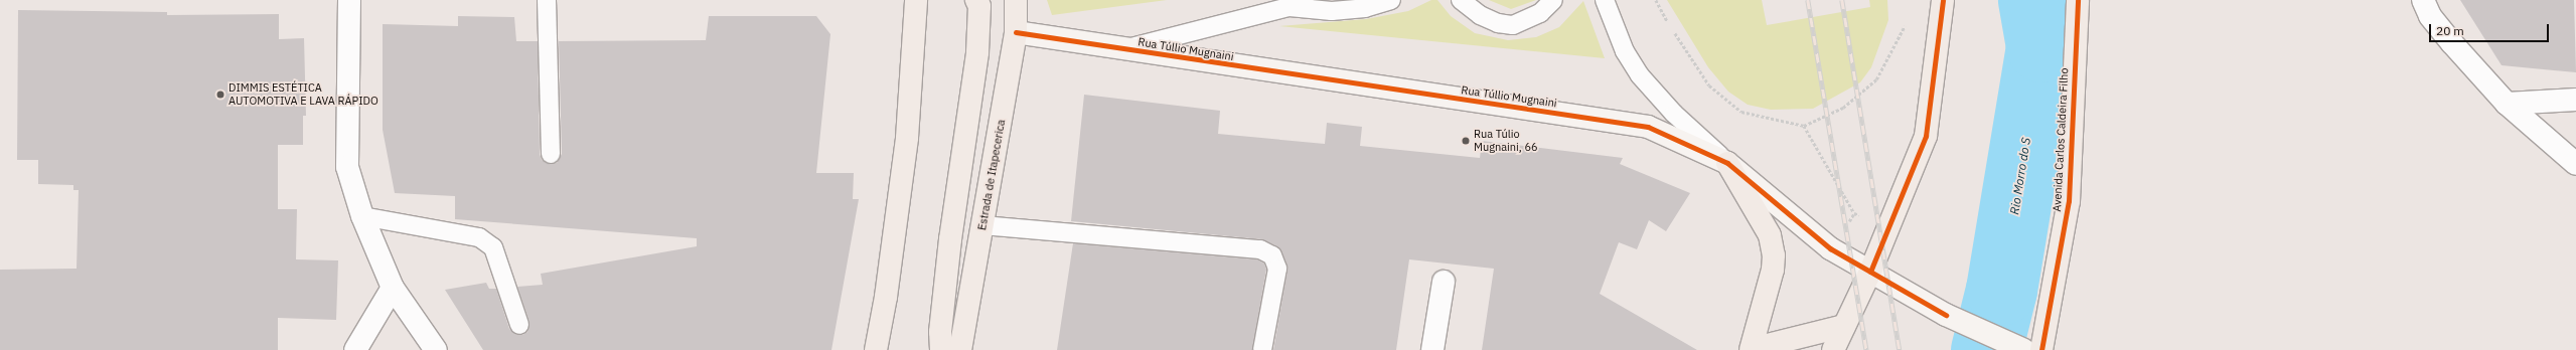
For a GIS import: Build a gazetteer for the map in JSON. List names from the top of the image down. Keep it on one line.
{"streets":{"main road":["Avenida Carlos Caldeira Filho","Estrada de Itapecerica"],"street":["Rua Túllio Mugnaini"]},"crossings":[["Rua Túllio Mugnaini","Estrada de Itapecerica"]],"water":["Rio Morro do S"],"places":["DIMMIS ESTÉTICA AUTOMOTIVA E LAVA RÁPIDO","Rua Túlio Mugnaini, 66"],"scale_bar":"20 m"}
